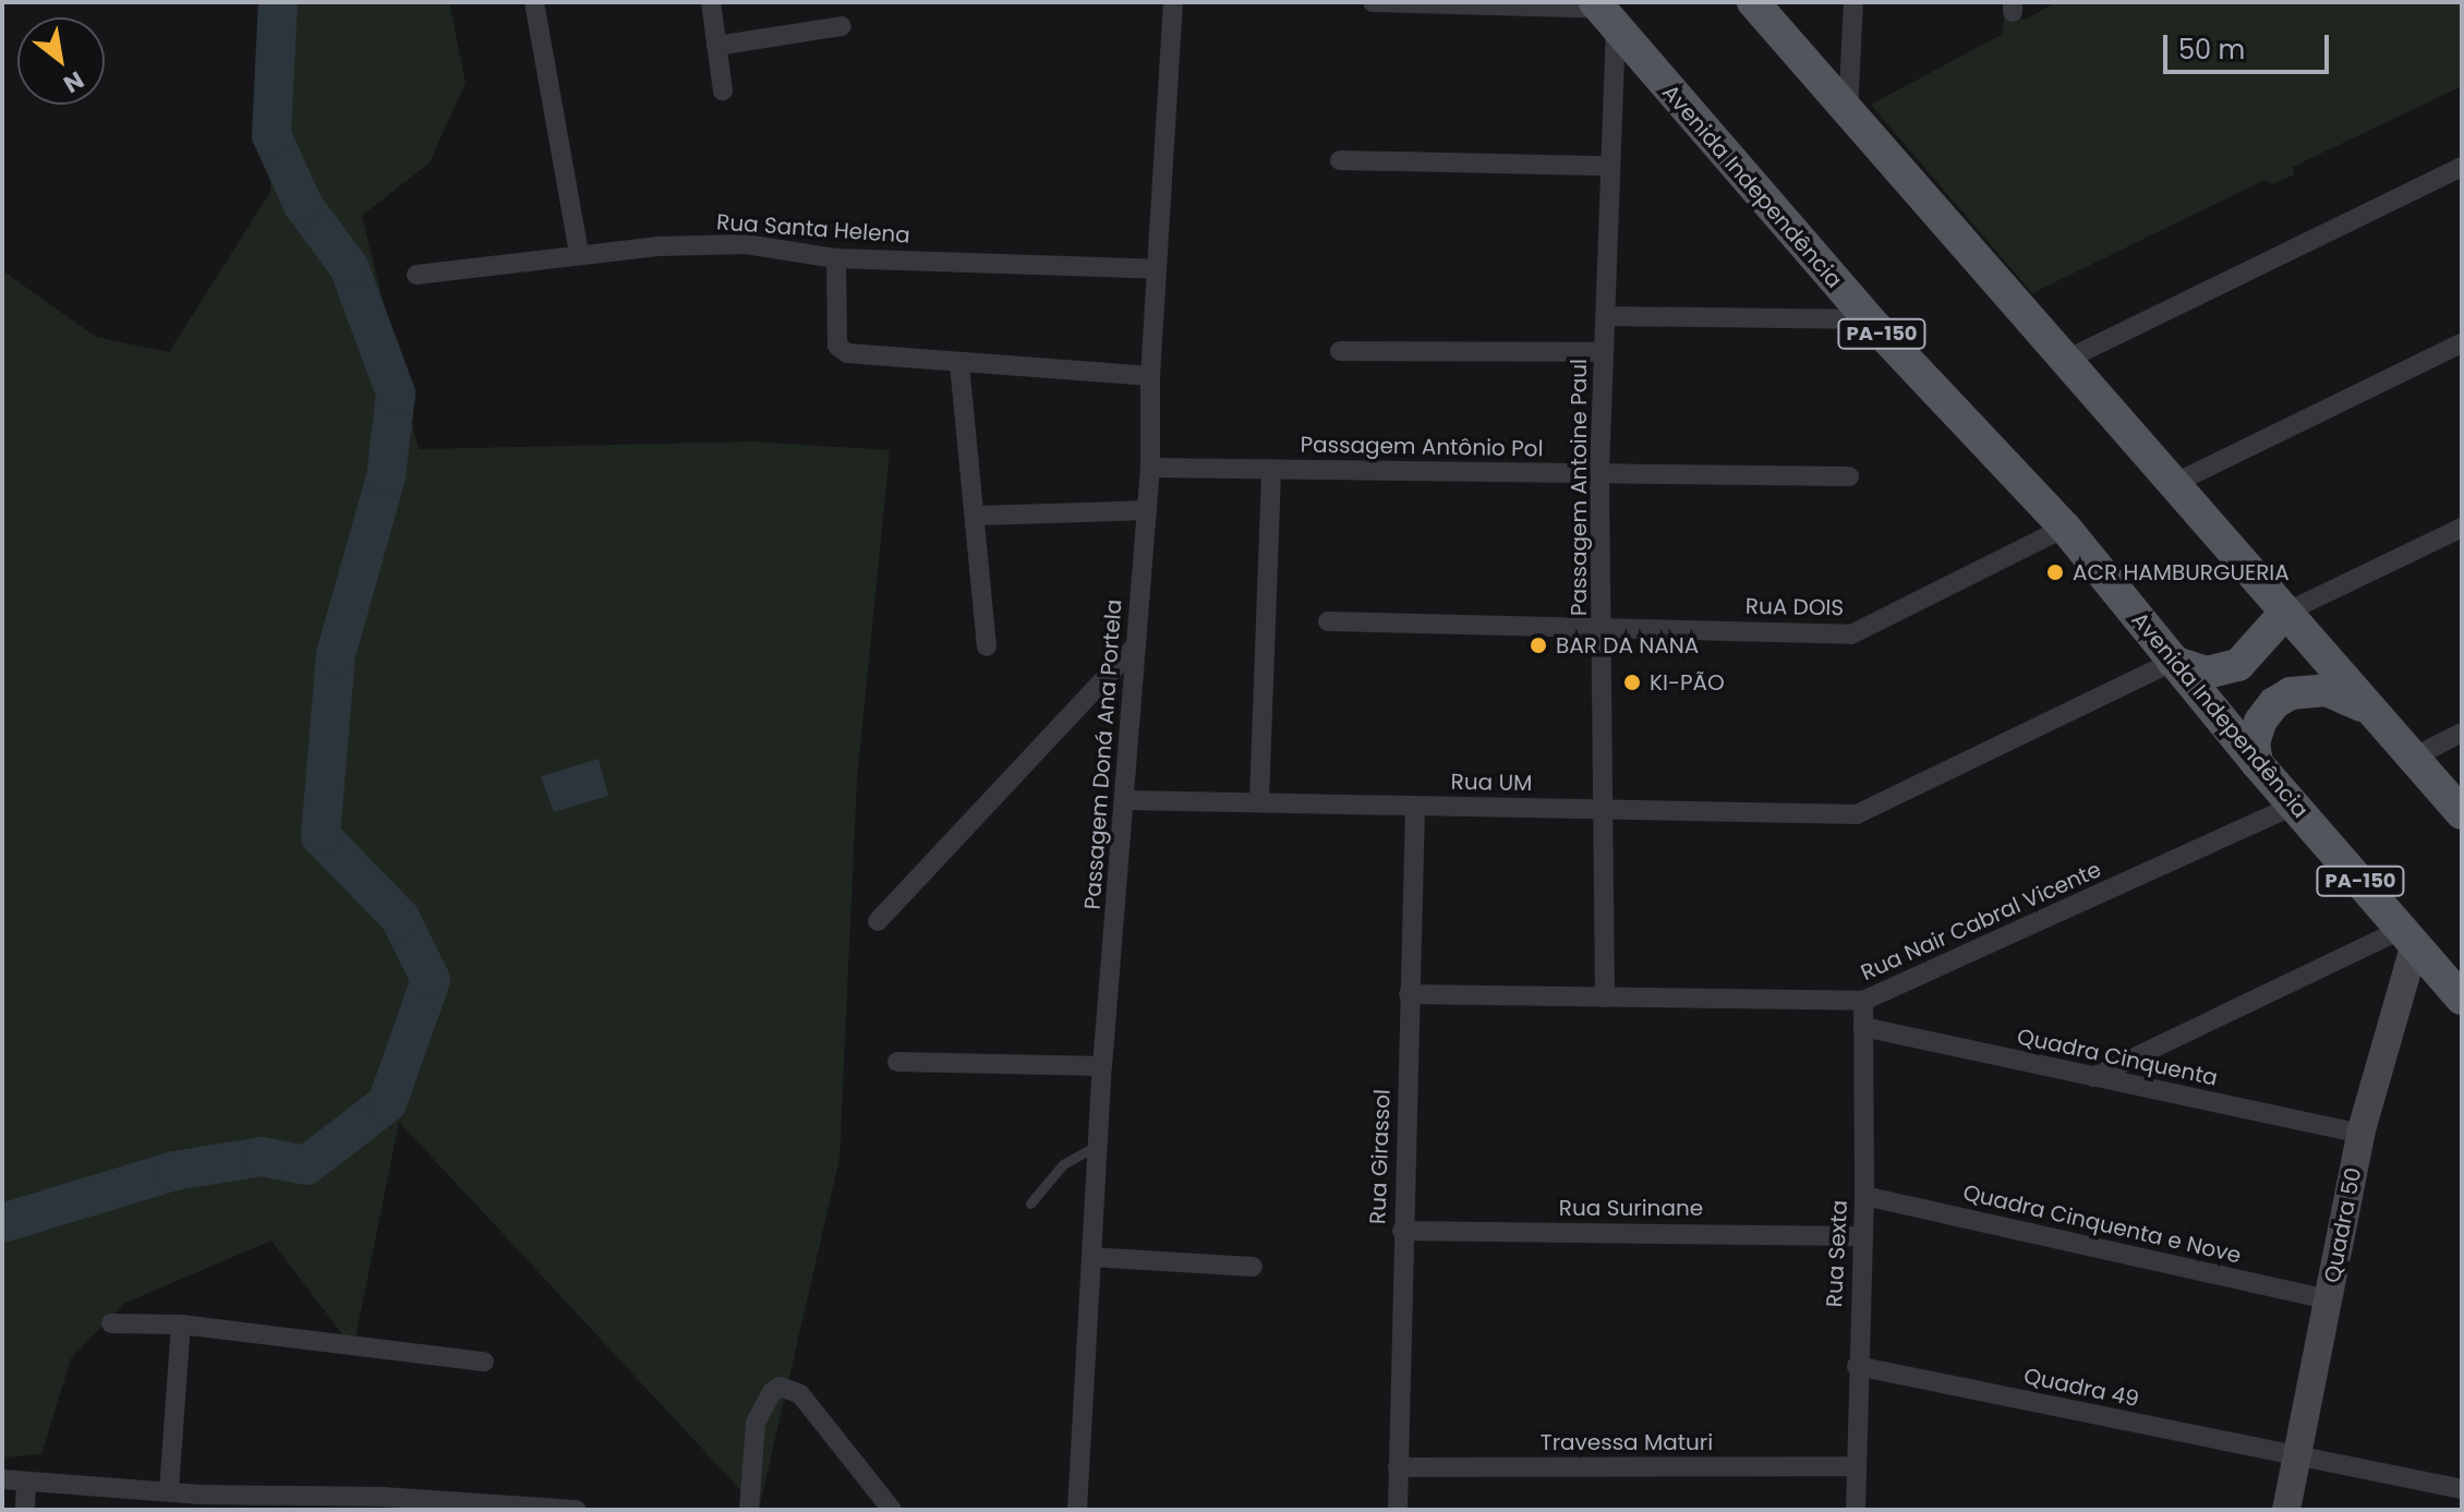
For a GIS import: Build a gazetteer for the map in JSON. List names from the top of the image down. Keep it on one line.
{"streets":{"main road":["Avenida Independência","PA-150"],"street":["Rua Santa Helena","Passagem Antônio Pol","Passagem Antoine Paul","RuA DOIS","Passagem Doná Ana Portela","Rua UM","Rua Nair Cabral Vicente","Quadra Cinquenta","Rua Girassol","Rua Surinane","Quadra Cinquenta e Nove","Quadra 50","Rua Sexta","Quadra 49","Travessa Maturi"]},"crossings":[["Avenida Independência","Passagem Antoine Paul"],["Avenida Independência","RuA DOIS"],["Avenida Independência","Rua UM"],["Avenida Independência","Rua Nair Cabral Vicente"],["Avenida Independência","Quadra 50"],["Rua Santa Helena","Passagem Doná Ana Portela"],["Passagem Antônio Pol","Passagem Antoine Paul"],["Passagem Antônio Pol","Passagem Doná Ana Portela"],["Passagem Antoine Paul","RuA DOIS"],["Passagem Antoine Paul","Rua UM"],["Passagem Antoine Paul","Rua Nair Cabral Vicente"],["Passagem Doná Ana Portela","Rua UM"],["Rua UM","Rua Girassol"],["Rua Nair Cabral Vicente","Rua Girassol"],["Rua Nair Cabral Vicente","Rua Sexta"],["Quadra Cinquenta","Quadra 50"],["Quadra Cinquenta","Rua Sexta"],["Rua Girassol","Rua Surinane"],["Rua Girassol","Travessa Maturi"],["Rua Surinane","Rua Sexta"],["Quadra Cinquenta e Nove","Quadra 50"],["Quadra Cinquenta e Nove","Rua Sexta"],["Quadra 50","Quadra 49"],["Rua Sexta","Quadra 49"],["Rua Sexta","Travessa Maturi"]],"places":["ACR HAMBURGUERIA","BAR DA NANA","KI-PÃO"],"scale_bar":"50 m","north":"bottom right"}
